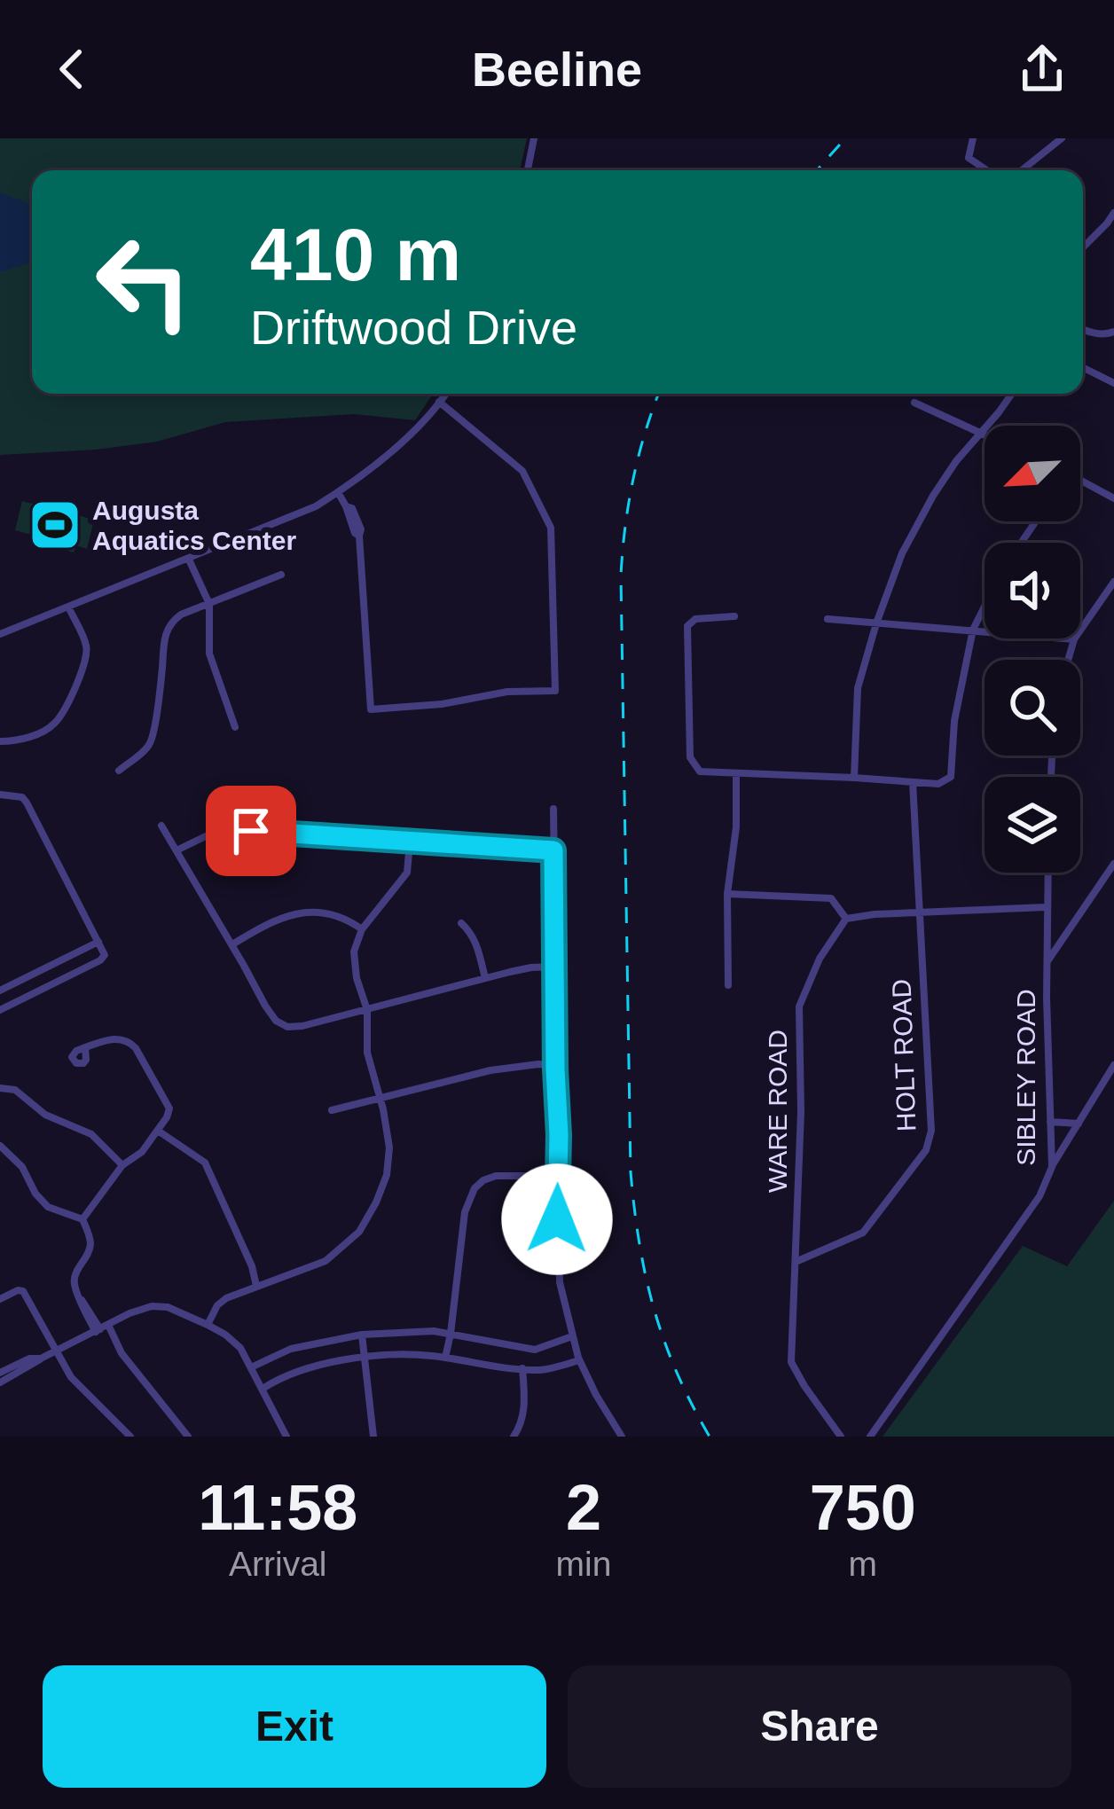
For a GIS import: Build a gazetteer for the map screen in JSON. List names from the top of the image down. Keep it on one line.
{"streets":{"street":["HOLT ROAD","SIBLEY ROAD","WARE ROAD"]},"crossings":[["HOLT ROAD","WARE ROAD"]],"places":{"sports":["Augusta Aquatics Center"]},"north":"bottom left","page":{"header":"Beeline","turn":["410 m","Driftwood Drive"],"eta":["11:58","Arrival","2","min","750","m"],"buttons":["Exit","Share"]}}
